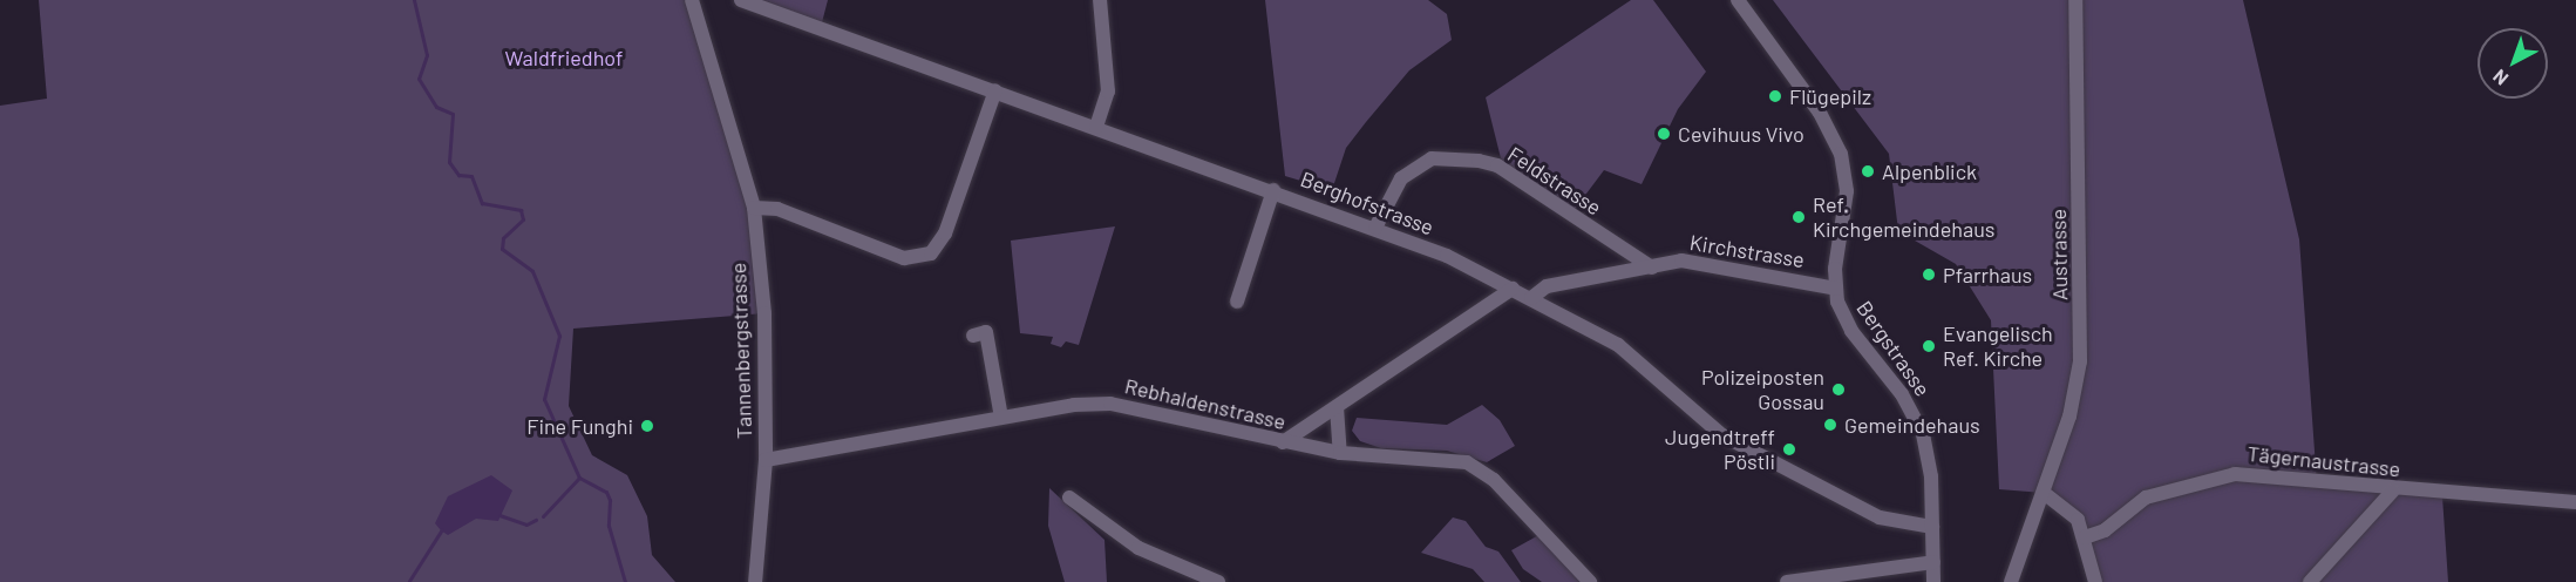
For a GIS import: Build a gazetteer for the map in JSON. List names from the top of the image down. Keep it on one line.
{"streets":{"street":["Feldstrasse","Berghofstrasse","Kirchstrasse","Austrasse","Bergstrasse","Tannenbergstrasse","Rebhaldenstrasse","Tägernaustrasse"]},"crossings":[["Feldstrasse","Berghofstrasse"],["Feldstrasse","Kirchstrasse"],["Berghofstrasse","Kirchstrasse"],["Berghofstrasse","Bergstrasse"],["Kirchstrasse","Bergstrasse"],["Tannenbergstrasse","Rebhaldenstrasse"]],"parks":["Waldfriedhof"],"places":["Flügepilz","Cevihuus Vivo","Alpenblick","Ref. Kirchgemeindehaus","Pfarrhaus","Evangelisch Ref. Kirche","Polizeiposten Gossau","Gemeindehaus","Fine Funghi","Jugendtreff Pöstli"],"north":"bottom left"}
